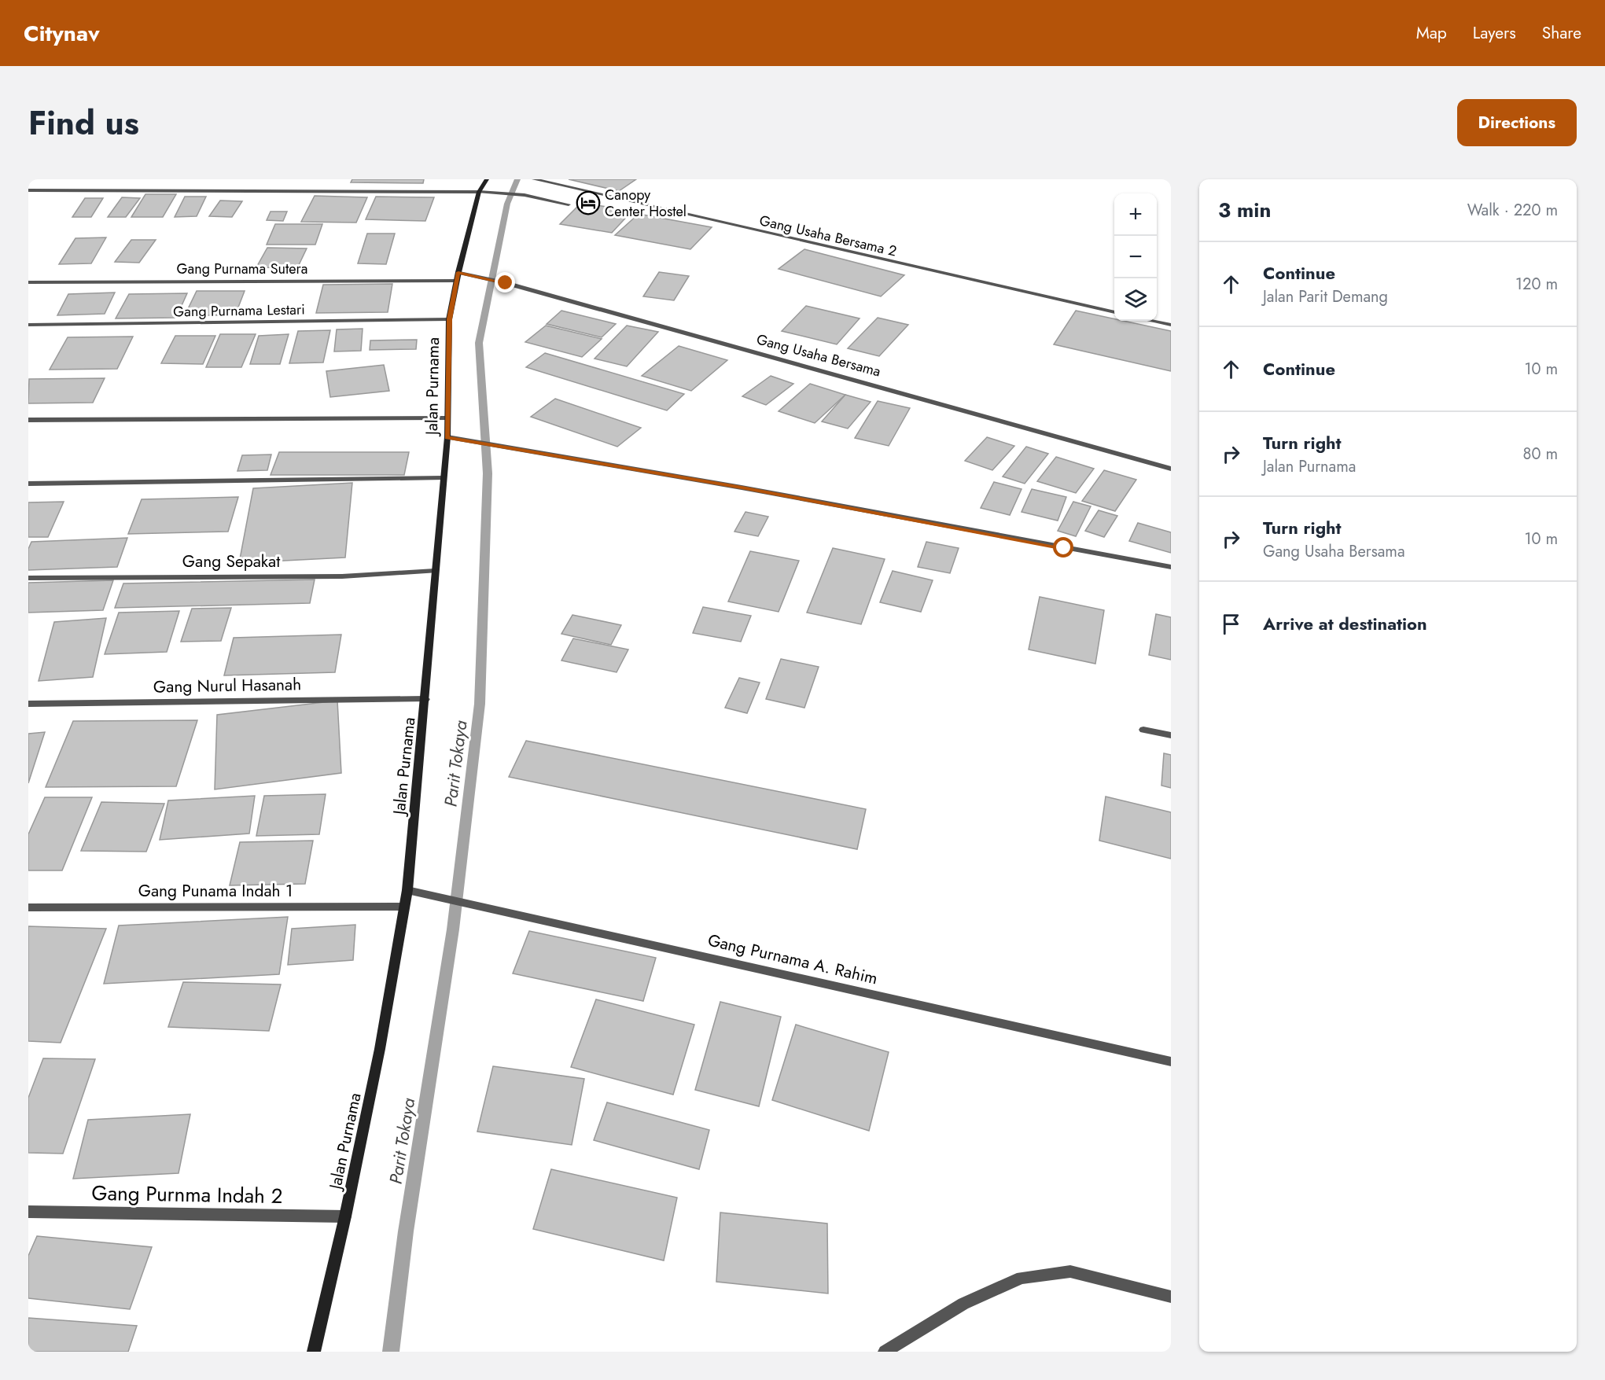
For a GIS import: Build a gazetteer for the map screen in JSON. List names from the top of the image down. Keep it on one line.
{"streets":{"street":["Gang Usaha Bersama 2","Gang Purnama Sutera","Gang Purnama Lestari","Gang Usaha Bersama","Jalan Purnama","Gang Sepakat","Gang Nurul Hasanah","Gang Punama Indah 1","Gang Purnama A. Rahim","Gang Purnma Indah 2"]},"crossings":[["Gang Purnama Sutera","Gang Usaha Bersama"],["Gang Purnama Sutera","Jalan Purnama"],["Gang Purnama Lestari","Jalan Purnama"],["Gang Usaha Bersama","Jalan Purnama"],["Jalan Purnama","Gang Sepakat"],["Jalan Purnama","Gang Nurul Hasanah"],["Jalan Purnama","Gang Punama Indah 1"],["Jalan Purnama","Gang Purnama A. Rahim"],["Jalan Purnama","Gang Purnma Indah 2"]],"water":["Parit Tokaya"],"places":{"hotel":["Canopy Center Hostel"]},"page":{"header":"Citynav","nav":["Map","Layers","Share"],"title":"Find us","buttons":"Directions","heading":["3 min","Walk · 220 m"],"map_buttons":["+","−"],"list":[["Continue","Jalan Parit Demang","120 m"],["Continue","10 m"],["Turn right","Jalan Purnama","80 m"],["Turn right","Gang Usaha Bersama","10 m"],"Arrive at destination"]}}
